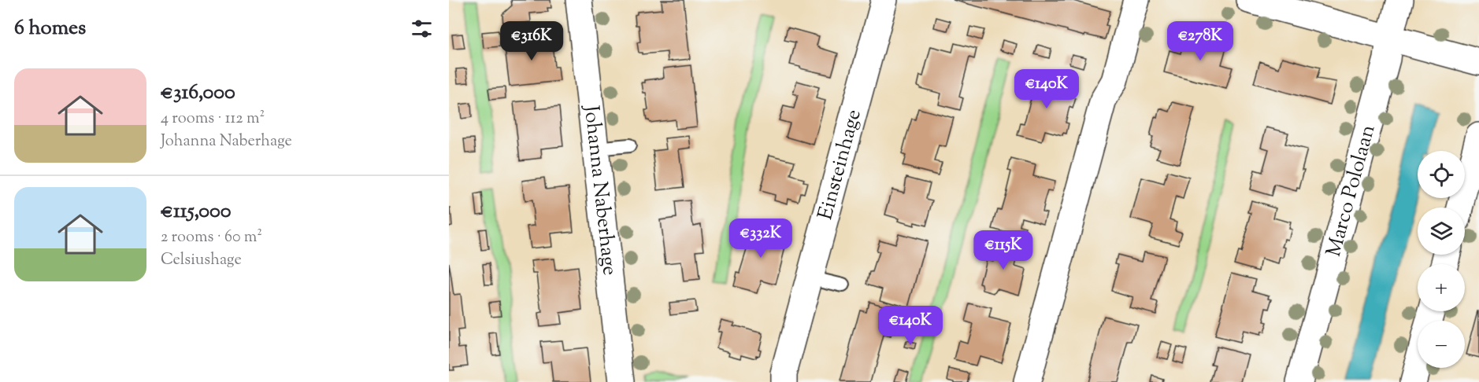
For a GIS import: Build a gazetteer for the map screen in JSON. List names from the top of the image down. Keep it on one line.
{"streets":{"street":["Einsteinhage","Johanna Naberhage","Marco Pololaan"]},"page":{"heading":"6 homes","price":["€316K","€278K","€140K","€332K","€115K","€140K"],"list":[{"name":"€316,000","note":"4 rooms · 112 m² · Johanna Naberhage"},{"name":"€115,000","note":"2 rooms · 60 m² · Celsiushage"}],"map_buttons":["+","−"]}}
